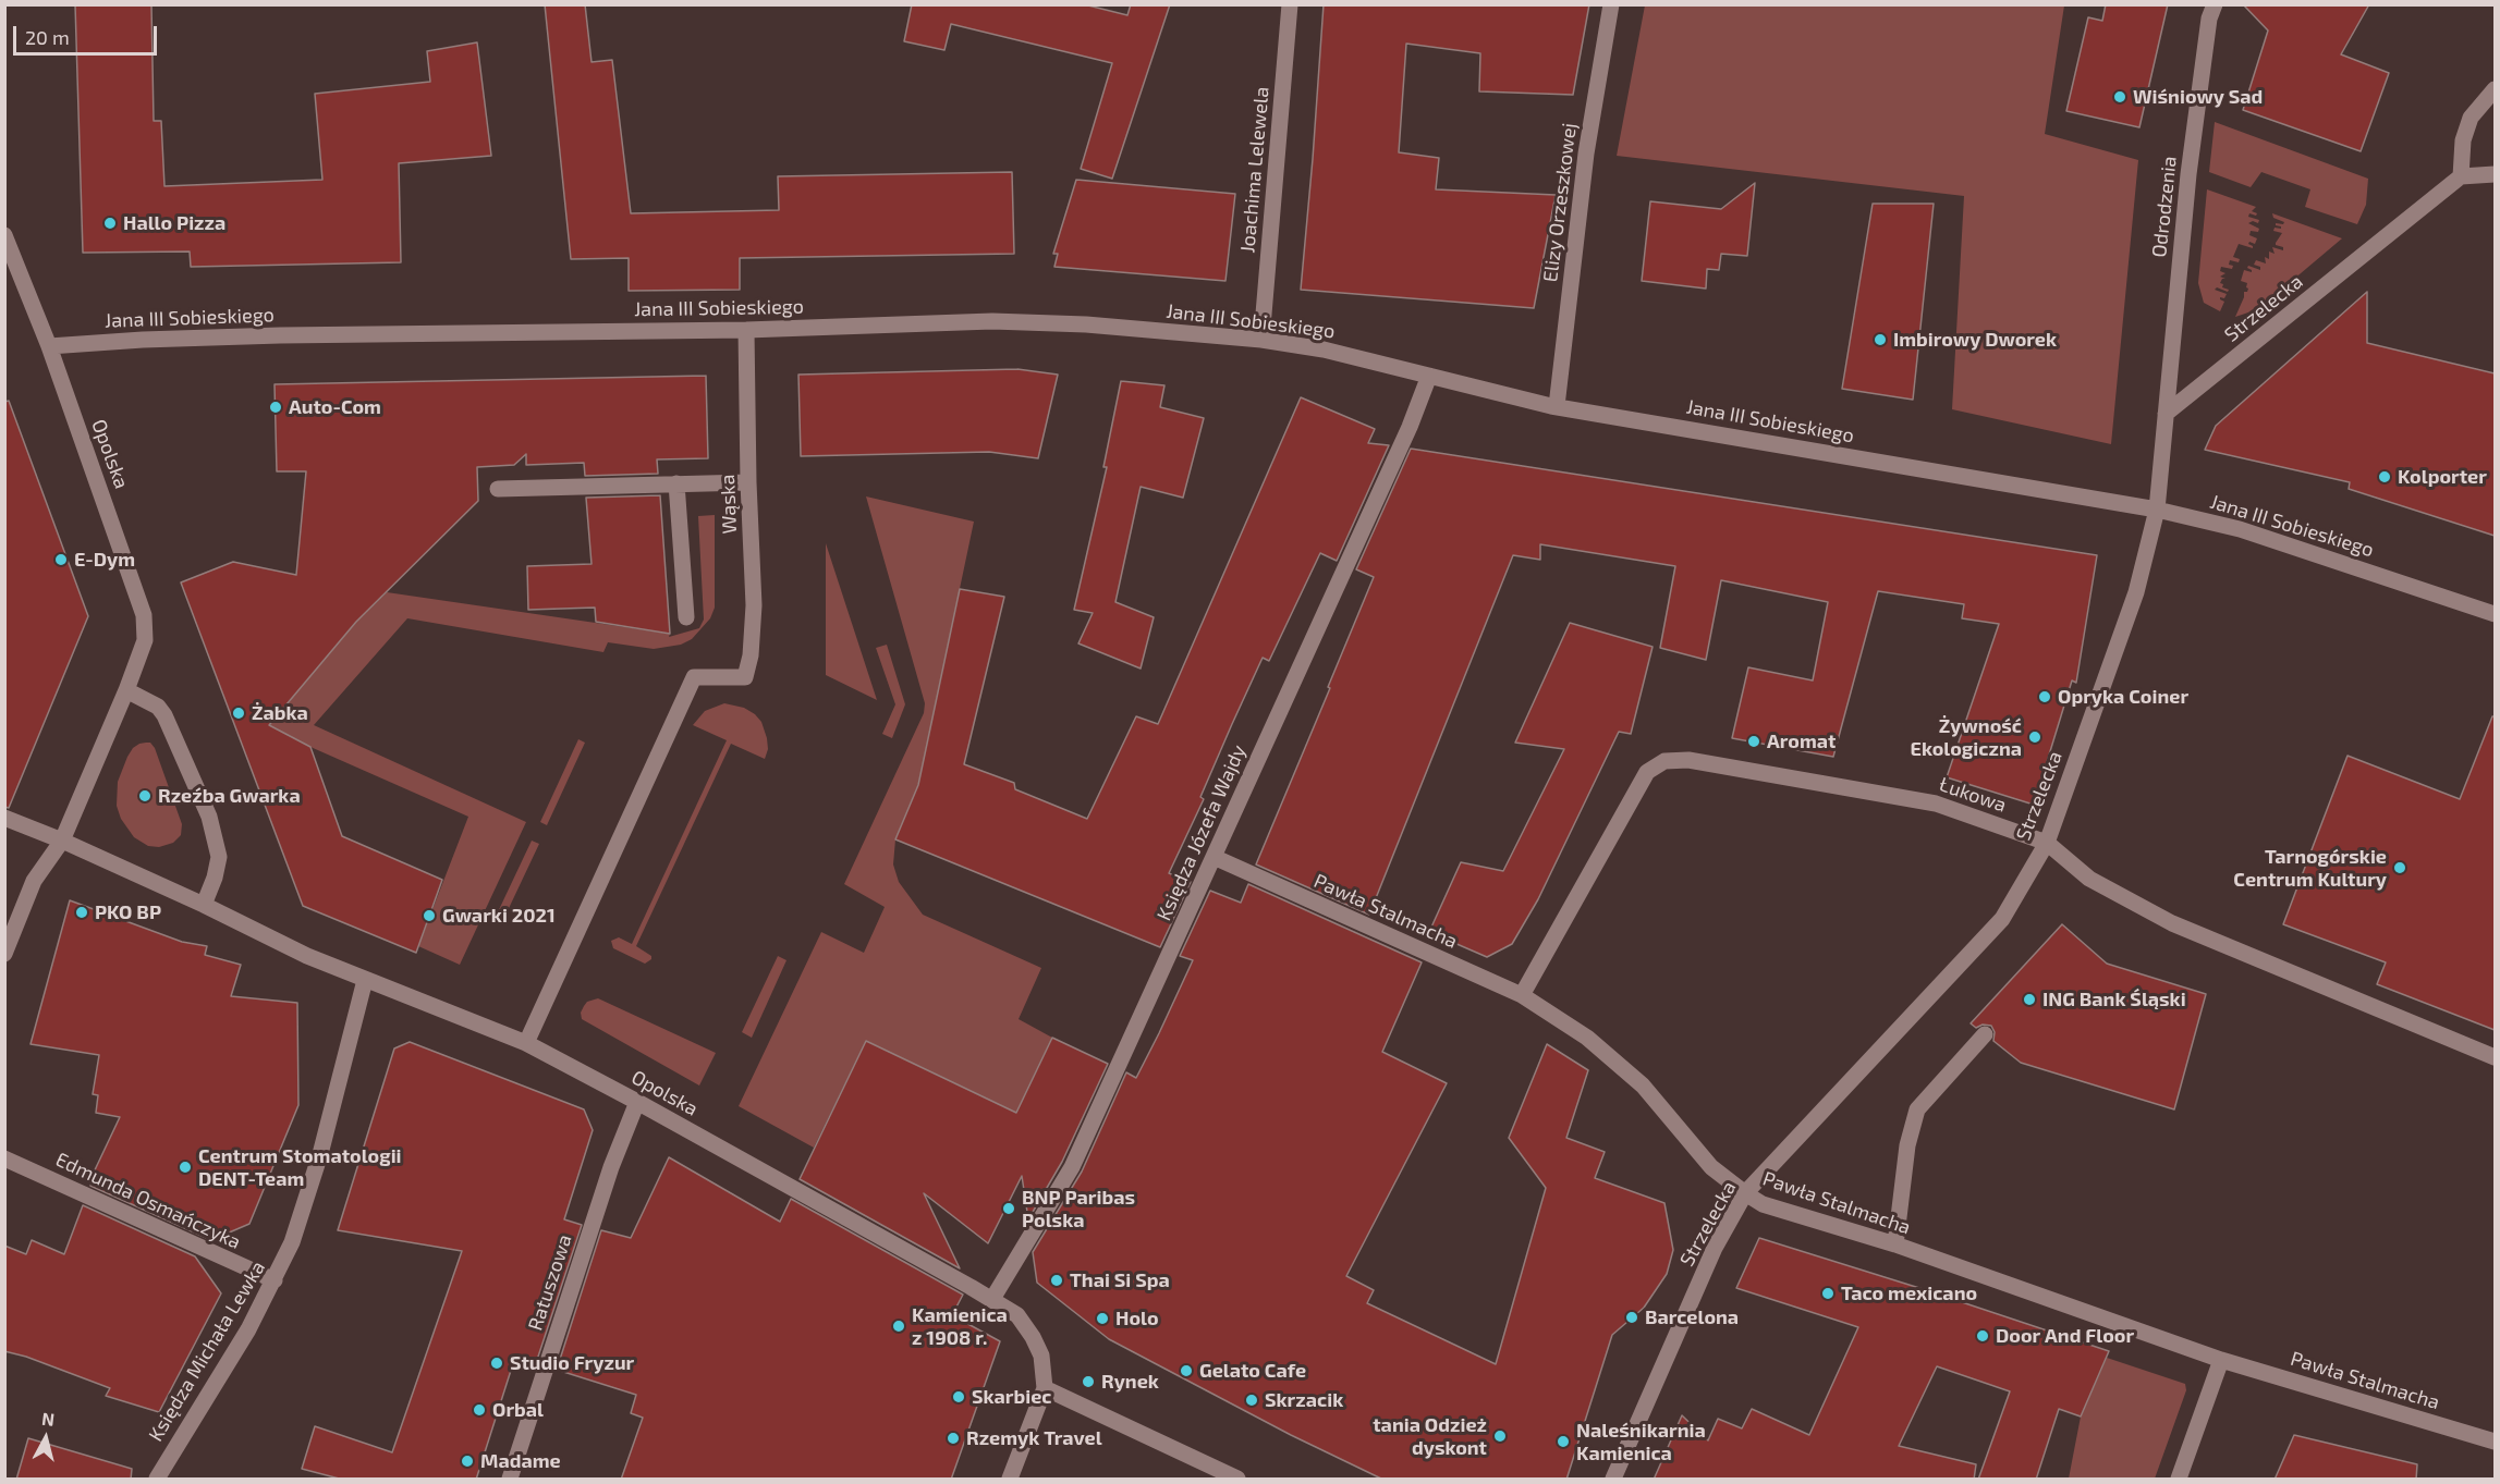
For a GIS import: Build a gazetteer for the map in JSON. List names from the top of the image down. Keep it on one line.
{"streets":{"street":["Joachima Lelewela","Elizy Orzeszkowej","Odrodzenia","Jana III Sobieskiego","Strzelecka","Opolska","Wąska","Łukowa","Księdza Józefa Wajdy","Pawła Stalmacha","Edmunda Osmańczyka","Ratuszowa","Księdza Michała Lewka"]},"crossings":[["Joachima Lelewela","Jana III Sobieskiego"],["Elizy Orzeszkowej","Jana III Sobieskiego"],["Odrodzenia","Strzelecka"],["Jana III Sobieskiego","Strzelecka"],["Jana III Sobieskiego","Opolska"],["Jana III Sobieskiego","Wąska"],["Jana III Sobieskiego","Księdza Józefa Wajdy"],["Strzelecka","Łukowa"],["Strzelecka","Pawła Stalmacha"],["Opolska","Wąska"],["Opolska","Księdza Józefa Wajdy"],["Opolska","Ratuszowa"],["Opolska","Księdza Michała Lewka"],["Łukowa","Pawła Stalmacha"],["Księdza Józefa Wajdy","Pawła Stalmacha"],["Edmunda Osmańczyka","Księdza Michała Lewka"]],"places":["Wiśniowy Sad","Hallo Pizza","Imbirowy Dworek","Auto-Com","Kolporter","E-Dym","Opryka Coiner","Żabka","Żywność Ekologiczna","Aromat","Rzeźba Gwarka","Tarnogórskie Centrum Kultury","PKO BP","Gwarki 2021","ING Bank Śląski","Centrum Stomatologii DENT-Team","BNP Paribas Polska","Thai Si Spa","Taco mexicano","Barcelona","Holo","Kamienica z 1908 r.","Door And Floor","Studio Fryzur","Gelato Cafe","Rynek","Skarbiec","Skrzacik","Orbal","tania Odzież dyskont","Rzemyk Travel","Naleśnikarnia Kamienica","Madame"],"scale_bar":"20 m","north":"top"}
